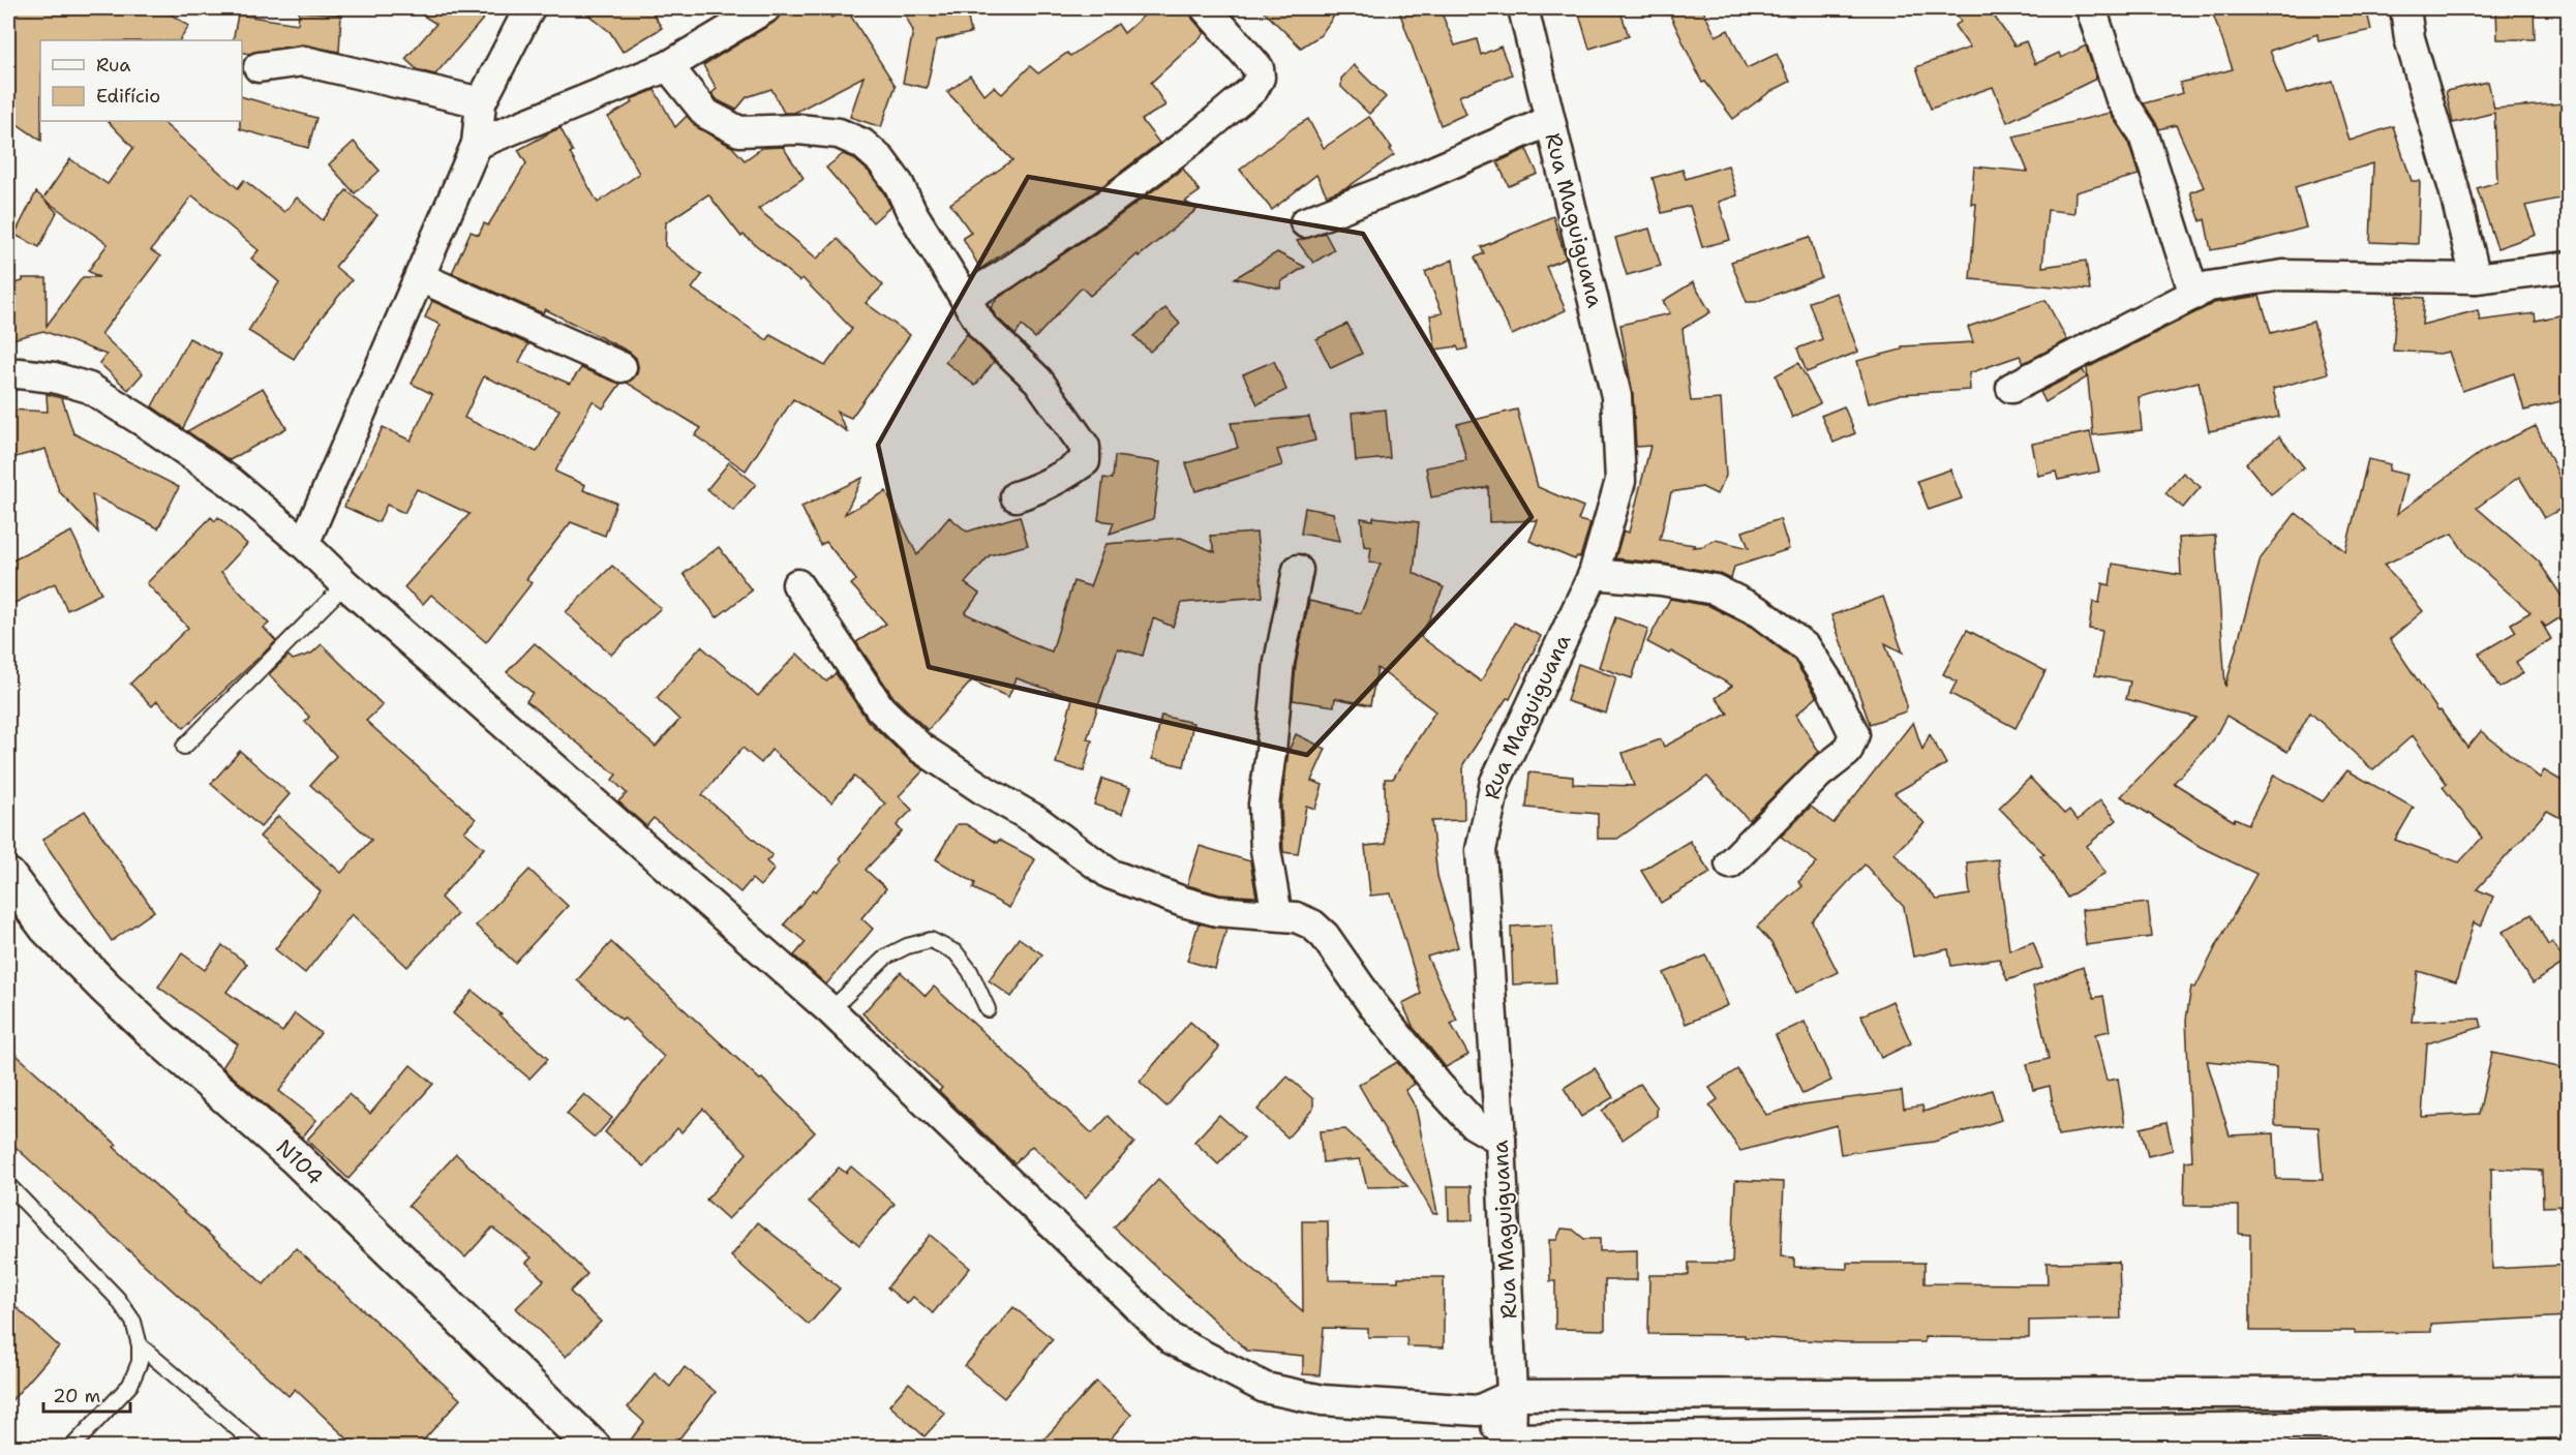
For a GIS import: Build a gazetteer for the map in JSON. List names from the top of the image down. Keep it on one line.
{"streets":{"street":["Rua Maguiguana","N104"]},"legend":["Rua","Edifício"],"scale_bar":"20 m"}
